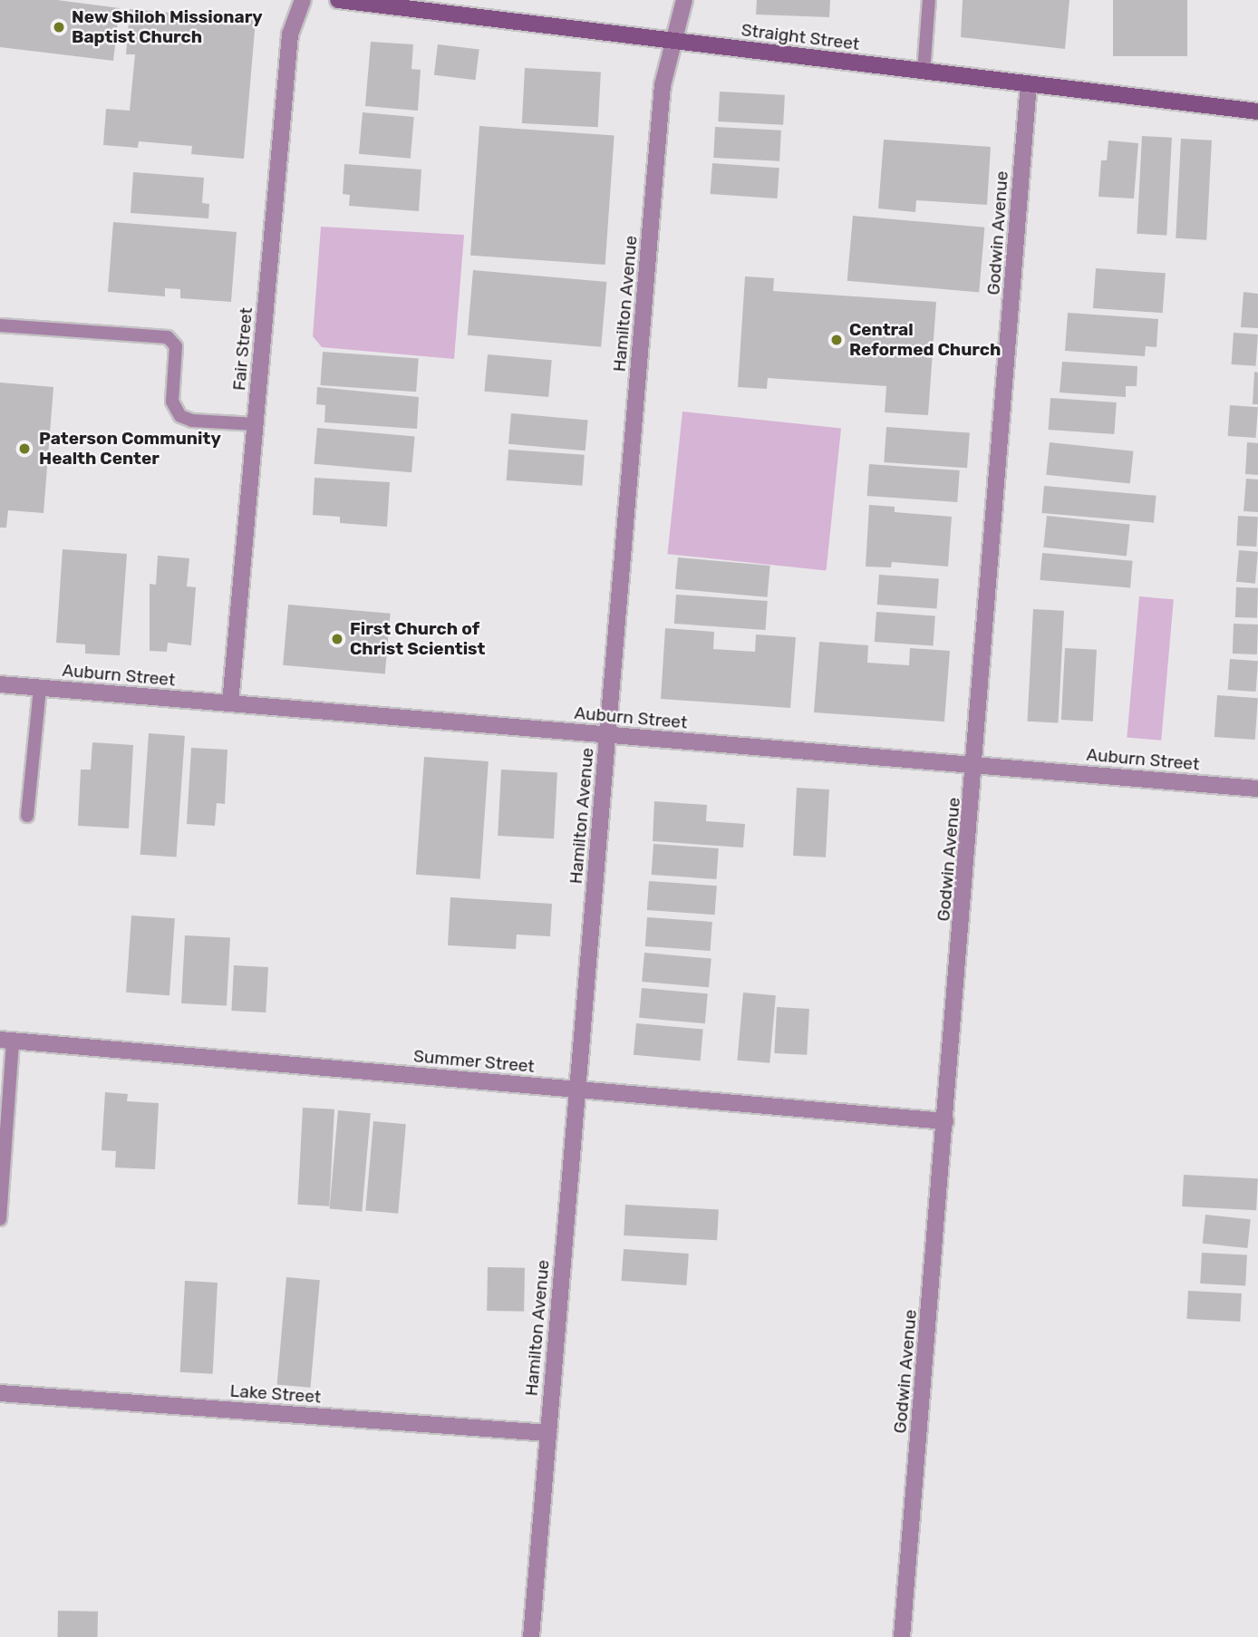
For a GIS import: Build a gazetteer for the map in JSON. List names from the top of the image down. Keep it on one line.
{"streets":{"main road":["Straight Street"],"street":["Godwin Avenue","Hamilton Avenue","Fair Street","Auburn Street","Summer Street","Lake Street"]},"crossings":[["Straight Street","Godwin Avenue"],["Straight Street","Hamilton Avenue"],["Godwin Avenue","Auburn Street"],["Godwin Avenue","Summer Street"],["Hamilton Avenue","Auburn Street"],["Hamilton Avenue","Summer Street"],["Hamilton Avenue","Lake Street"],["Fair Street","Auburn Street"]],"places":["New Shiloh Missionary Baptist Church","Central Reformed Church","Paterson Community Health Center","First Church of Christ Scientist"]}
